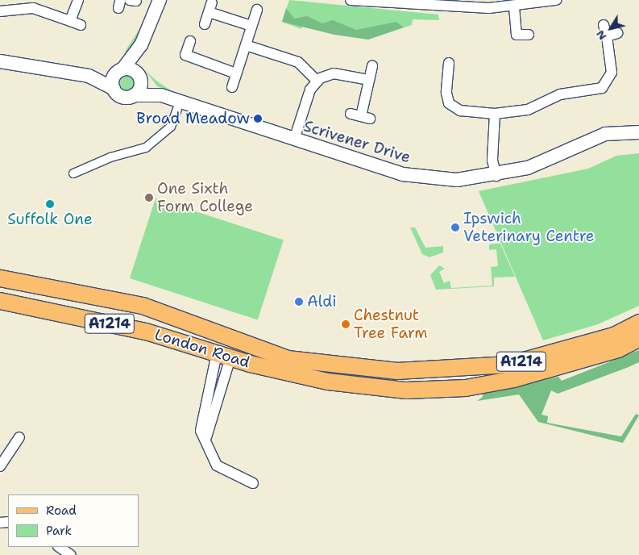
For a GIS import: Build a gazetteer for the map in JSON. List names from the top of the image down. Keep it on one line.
{"streets":{"main road":["A1214","London Road"],"street":["Scrivener Drive"]},"places":["Broad Meadow","One Sixth Form College","Suffolk One","Ipswich Veterinary Centre","Aldi","Chestnut Tree Farm"],"legend":["Road","Park"],"north":"bottom left"}
